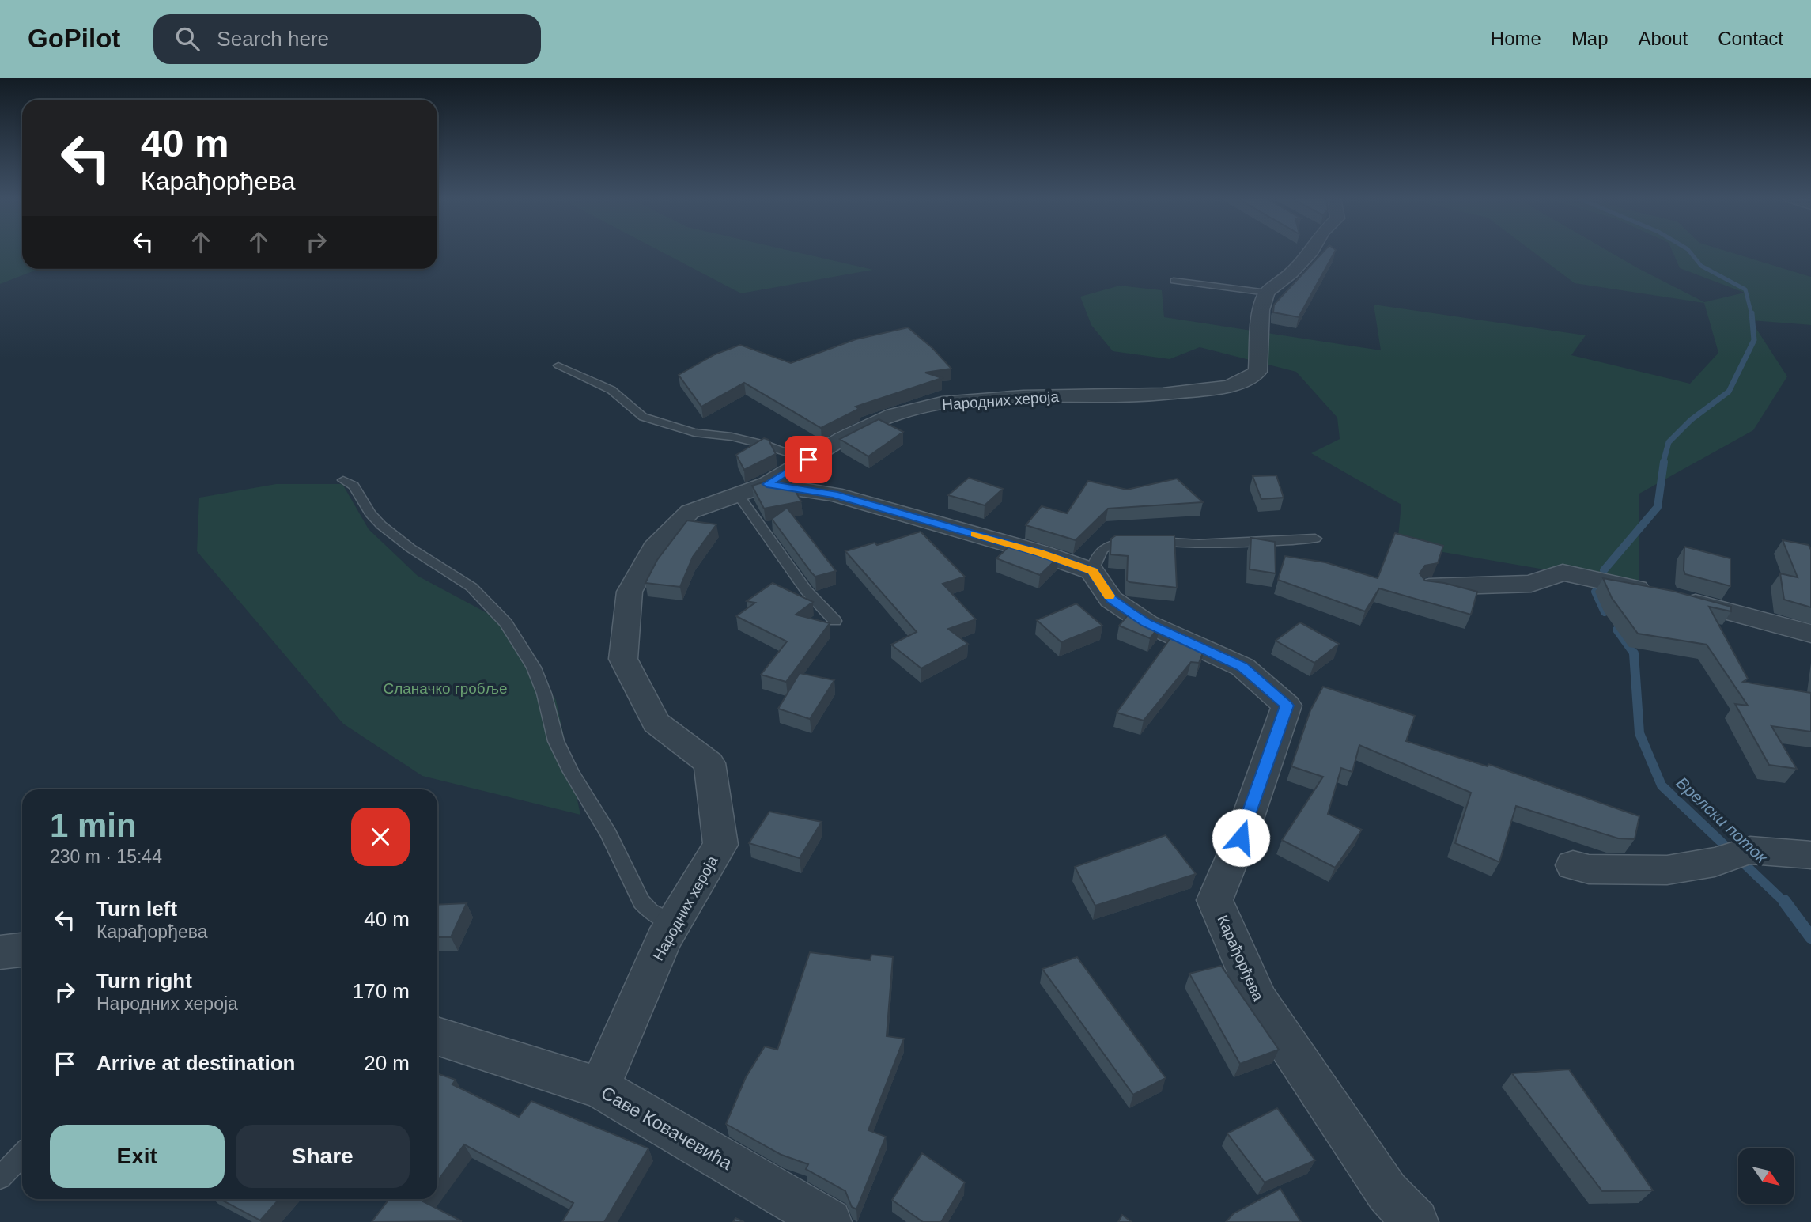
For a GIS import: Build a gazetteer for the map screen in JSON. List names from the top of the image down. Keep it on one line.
{"streets":{"street":["Народних хероја","Карађорђева","Саве Ковачевића"]},"crossings":[["Народних хероја","Саве Ковачевића"]],"water":["Врелски поток"],"parks":["Сланачко гробље"],"north":"bottom right","page":{"header":"GoPilot","search":"Search here","nav":["Home","Map","About","Contact"],"turn":["40 m","Карађорђева"],"heading":["1 min","230 m · 15:44"],"list":[{"name":"Turn left","note":"Карађорђева","value":"40 m"},{"name":"Turn right","note":"Народних хероја","value":"170 m"},{"name":"Arrive at destination","value":"20 m"}],"buttons":["Exit","Share"]}}
